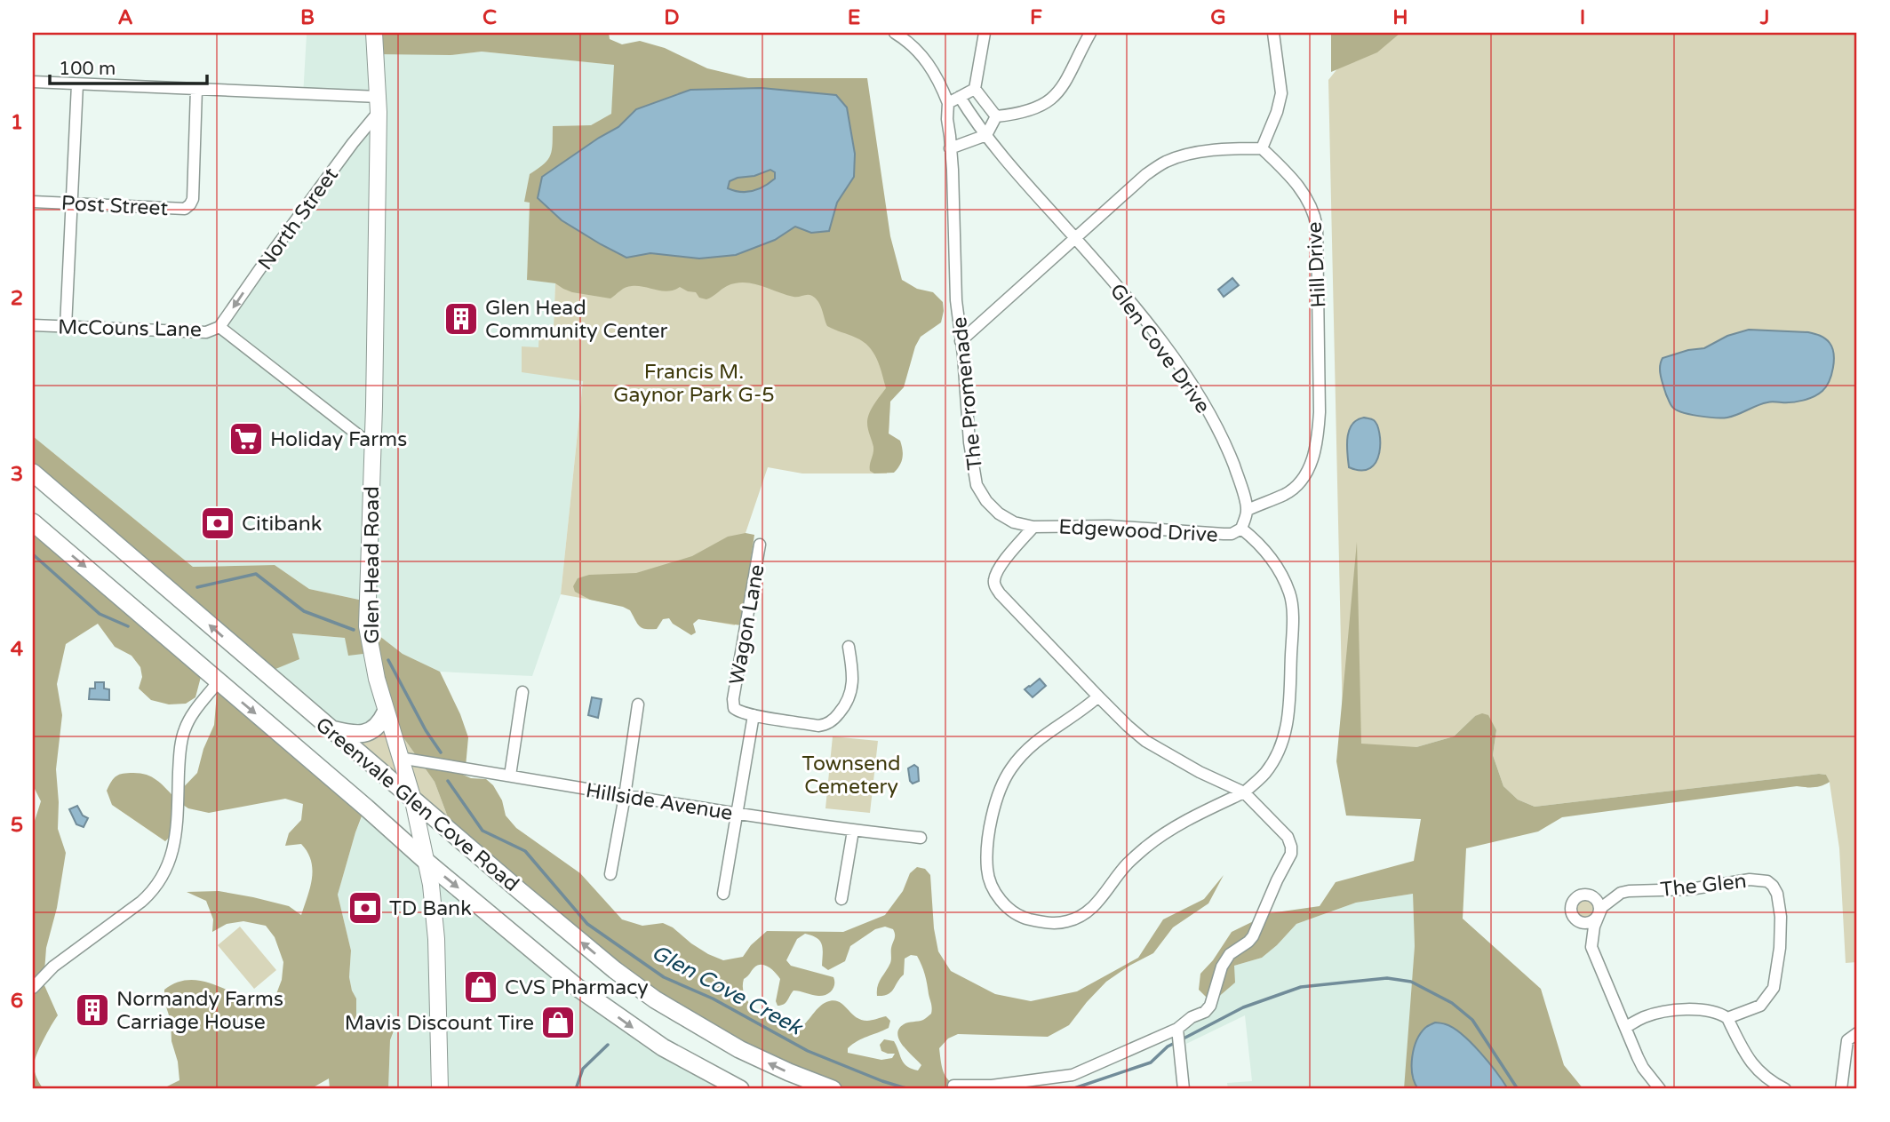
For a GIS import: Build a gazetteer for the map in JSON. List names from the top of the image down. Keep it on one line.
{"streets":{"main road":["Glen Head Road","Greenvale Glen Cove Road"],"street":["Post Street","North Street","Hill Drive","McCouns Lane","Glen Cove Drive","The Promenade","Edgewood Drive","Wagon Lane","Hillside Avenue","The Glen"]},"crossings":[["North Street","McCouns Lane"],["North Street","Glen Head Road"],["Hill Drive","Glen Cove Drive"],["McCouns Lane","Glen Head Road"],["The Promenade","Edgewood Drive"],["Glen Head Road","Hillside Avenue"],["Glen Head Road","Greenvale Glen Cove Road"]],"one_way":["North Street"],"water":["Glen Cove Creek"],"parks":["Francis M. Gaynor Park G-5","Townsend Cemetery"],"places":{"building":["Glen Head Community Center","Normandy Farms Carriage House"],"supermarket":["Holiday Farms"],"bank":["Citibank","TD Bank"],"shop":["CVS Pharmacy","Mavis Discount Tire"]},"scale_bar":"100 m","grid":{"columns":["A","B","C","D","E","F","G","H","I","J"],"rows":["1","2","3","4","5","6"]}}
